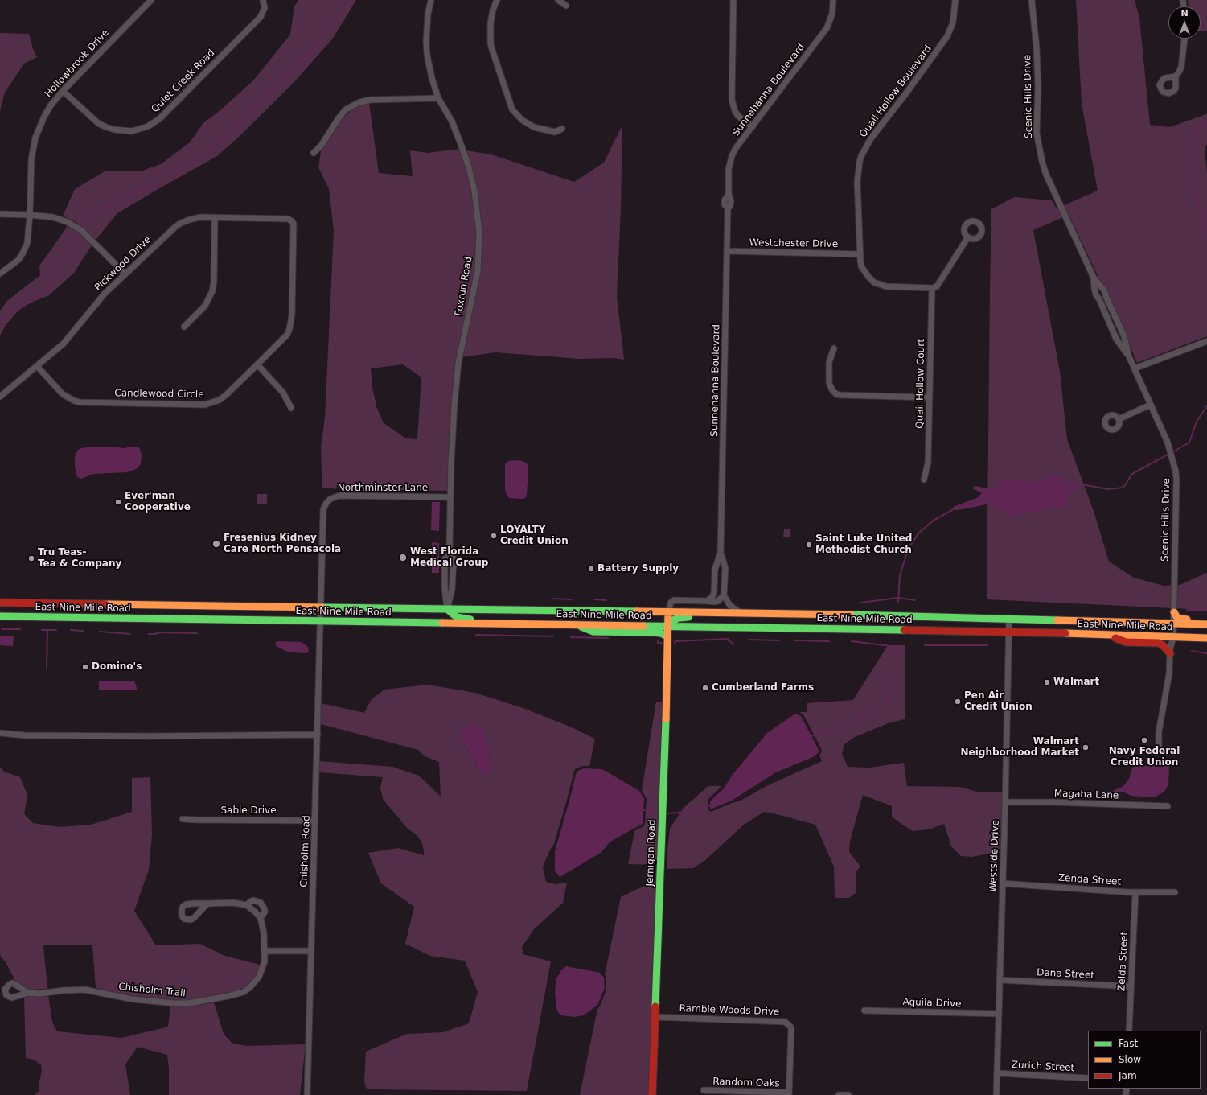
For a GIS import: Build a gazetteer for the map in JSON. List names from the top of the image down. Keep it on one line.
{"streets":{"main road":["East Nine Mile Road","Jernigan Road"],"street":["Hollowbrook Drive","Quiet Creek Road","Sunnehanna Boulevard","Quail Hollow Boulevard","Scenic Hills Drive","Westchester Drive","Pickwood Drive","Foxrun Road","Quail Hollow Court","Candlewood Circle","Northminster Lane","Magaha Lane","Sable Drive","Chisholm Road","Westside Drive","Zenda Street","Zelda Street","Dana Street","Chisholm Trail","Aquila Drive","Ramble Woods Drive","Zurich Street","Random Oaks"]},"crossings":[["Hollowbrook Drive","Quiet Creek Road"],["Sunnehanna Boulevard","Westchester Drive"],["Quail Hollow Boulevard","Westchester Drive"],["Quail Hollow Boulevard","Quail Hollow Court"],["Scenic Hills Drive","East Nine Mile Road"],["Pickwood Drive","Candlewood Circle"],["Foxrun Road","Northminster Lane"],["Foxrun Road","East Nine Mile Road"],["Northminster Lane","East Nine Mile Road"],["Northminster Lane","Chisholm Road"],["East Nine Mile Road","Chisholm Road"],["East Nine Mile Road","Jernigan Road"],["East Nine Mile Road","Westside Drive"],["Magaha Lane","Westside Drive"],["Sable Drive","Chisholm Road"],["Jernigan Road","Ramble Woods Drive"],["Westside Drive","Zenda Street"],["Westside Drive","Dana Street"],["Westside Drive","Aquila Drive"],["Westside Drive","Zurich Street"],["Zenda Street","Zelda Street"],["Zelda Street","Dana Street"],["Ramble Woods Drive","Random Oaks"]],"places":["Ever'man Cooperative","LOYALTY Credit Union","Fresenius Kidney Care North Pensacola","Saint Luke United Methodist Church","West Florida Medical Group","Tru Teas- Tea & Company","Battery Supply","Domino's","Walmart","Cumberland Farms","Pen Air Credit Union","Navy Federal Credit Union","Walmart Neighborhood Market"],"legend":["Fast","Slow","Jam"],"north":"top"}
